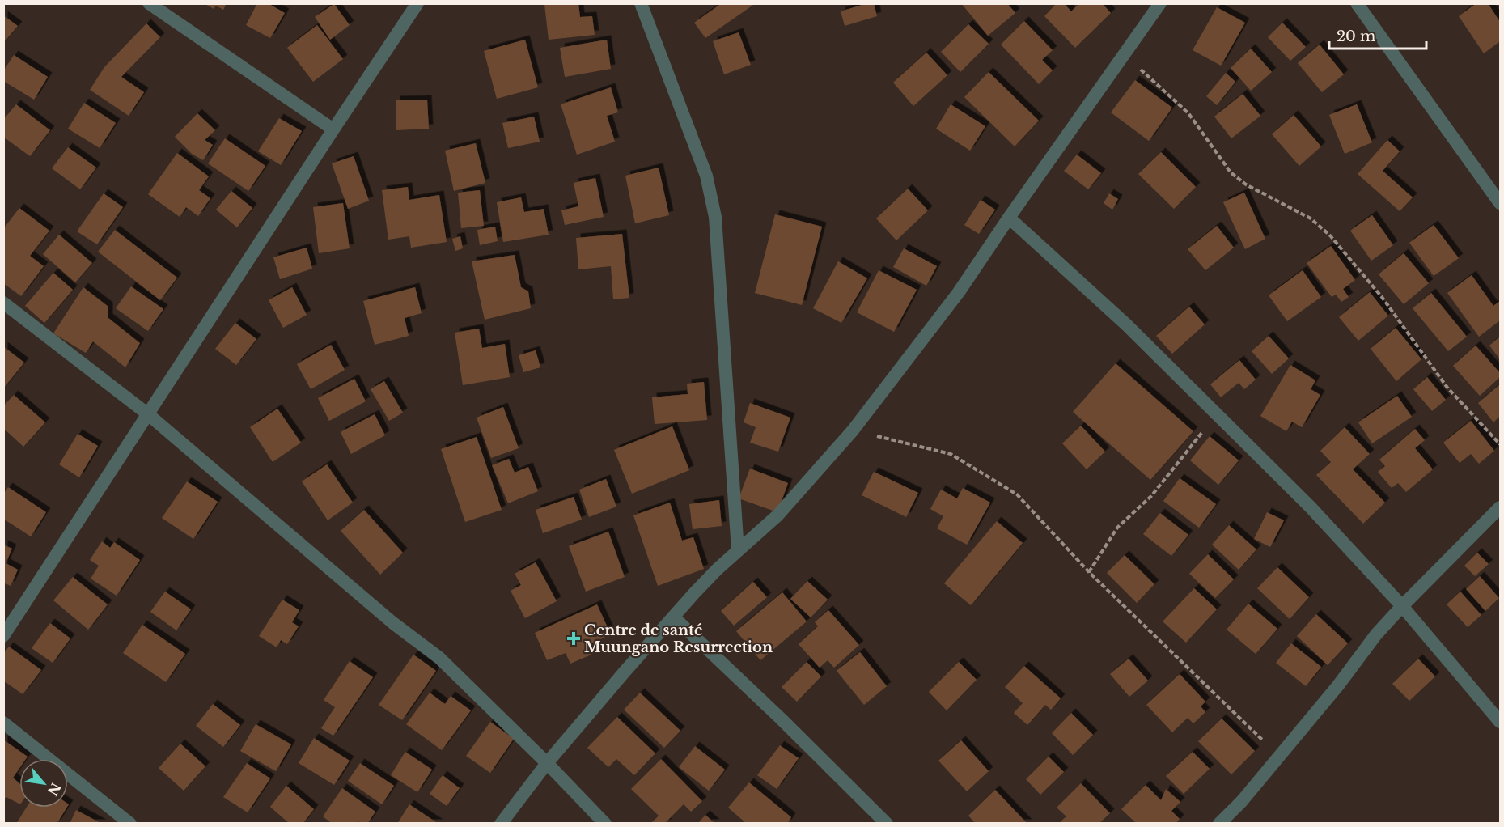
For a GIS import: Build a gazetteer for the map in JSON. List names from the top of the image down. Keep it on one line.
{"places":{"health":["Centre de santé Muungano Resurrection"]},"scale_bar":"20 m","north":"bottom right"}
